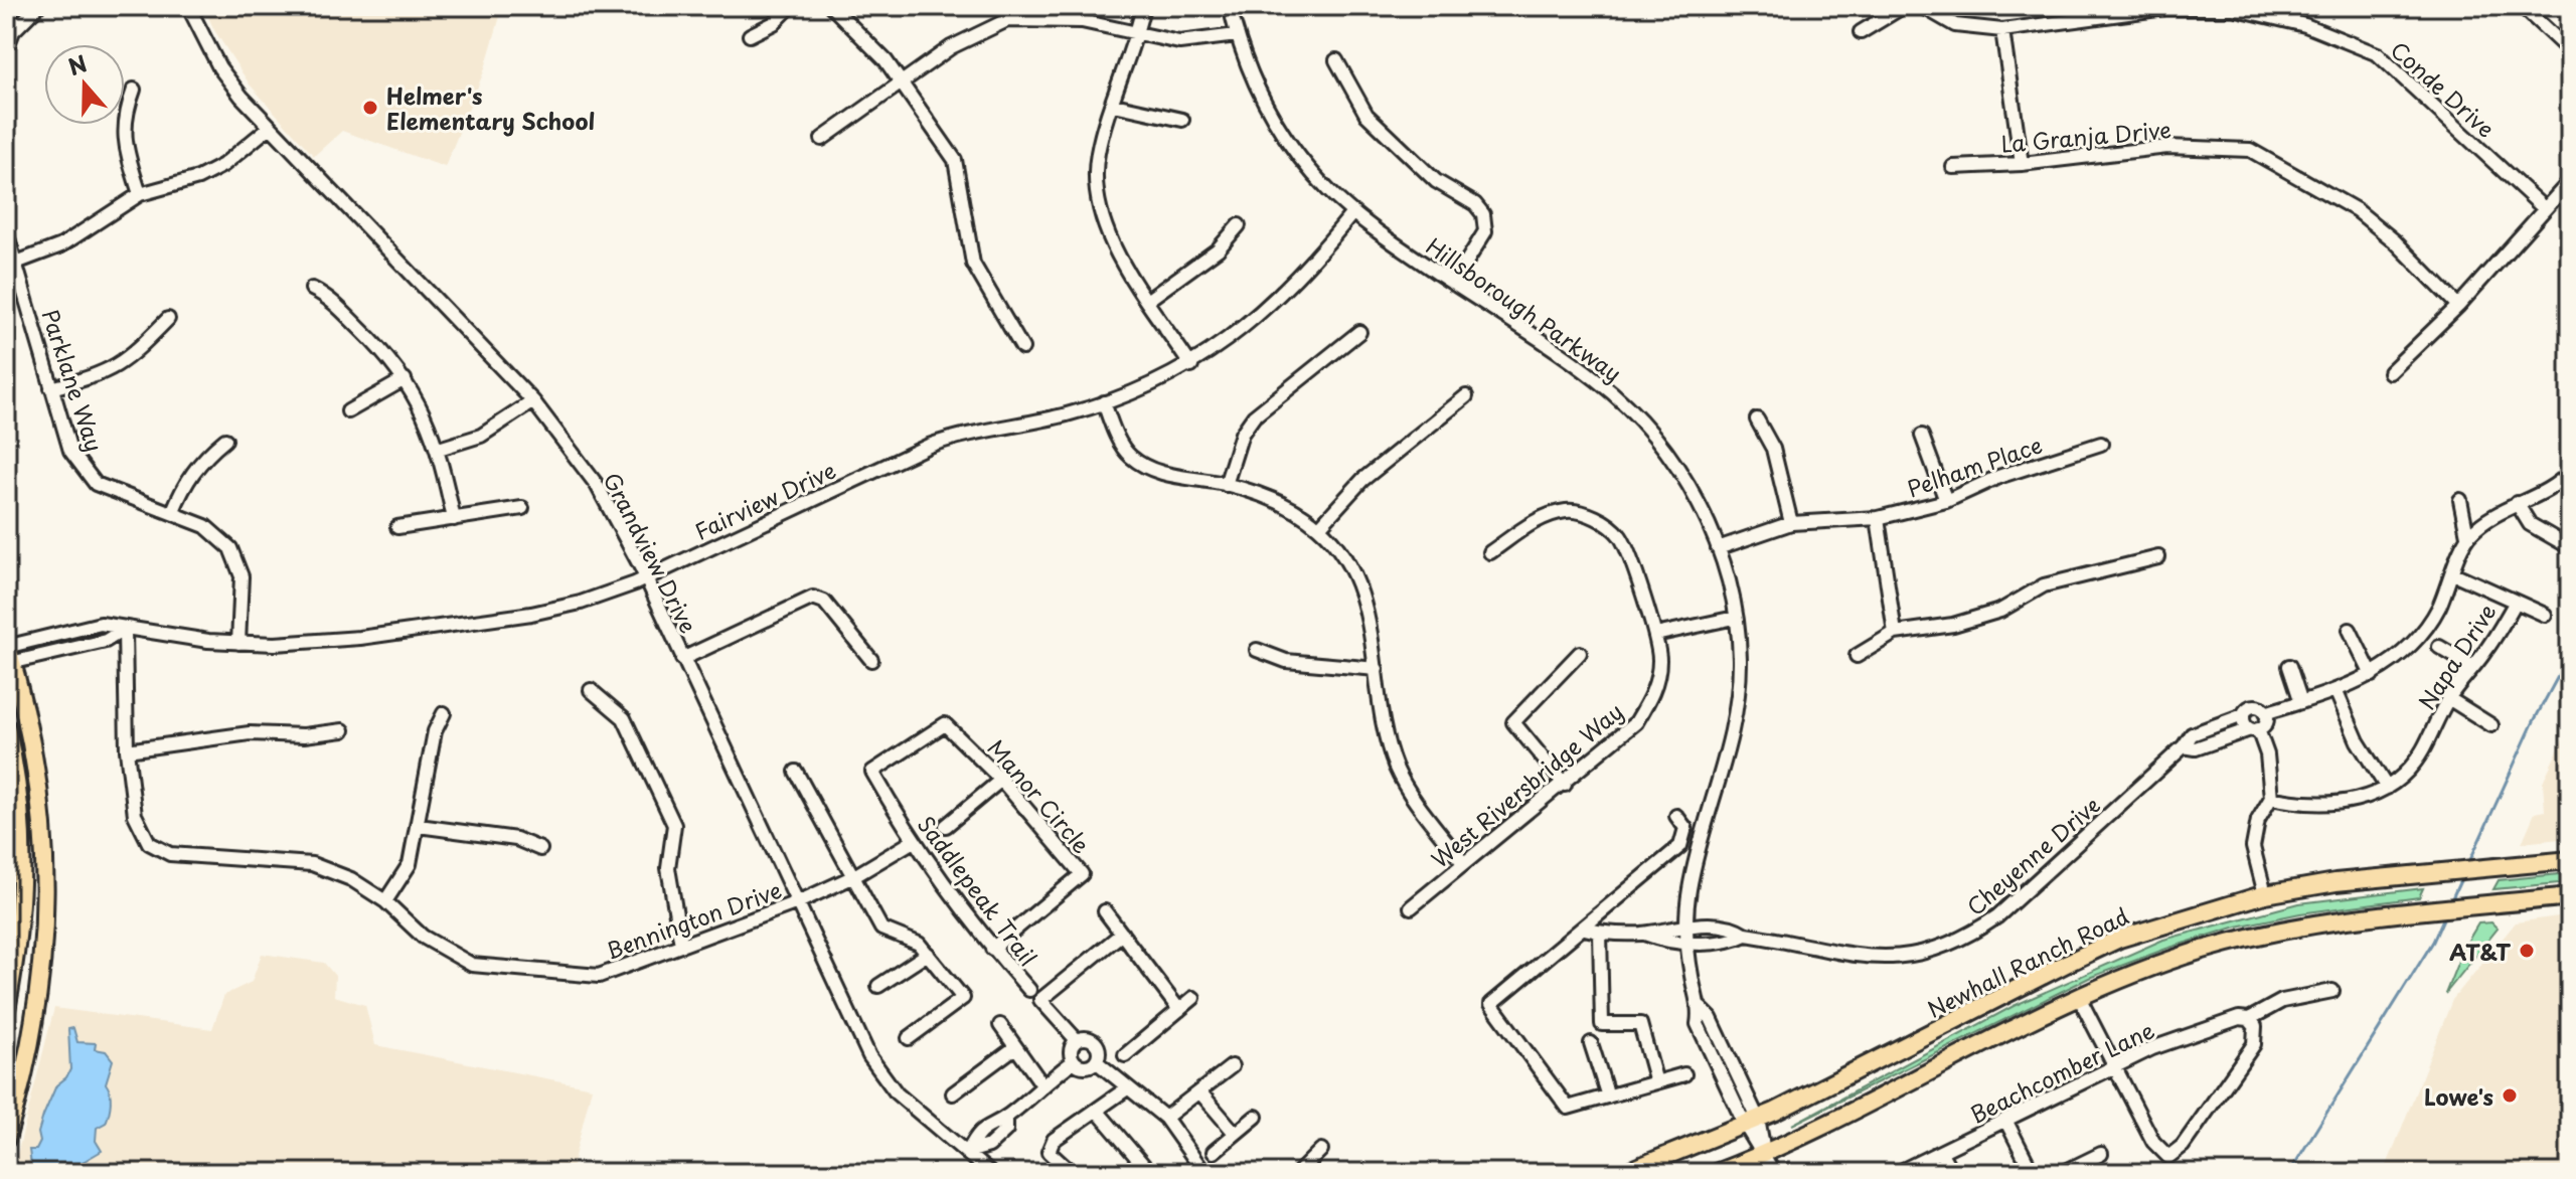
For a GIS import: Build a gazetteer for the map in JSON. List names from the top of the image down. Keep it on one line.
{"streets":{"main road":["Newhall Ranch Road"],"street":["Conde Drive","La Granja Drive","Hillsborough Parkway","Parklane Way","Pelham Place","Fairview Drive","Grandview Drive","Napa Drive","West Riversbridge Way","Manor Circle","Cheyenne Drive","Saddlepeak Trail","Bennington Drive","Beachcomber Lane"]},"crossings":[["Hillsborough Parkway","Pelham Place"],["Hillsborough Parkway","Fairview Drive"],["Hillsborough Parkway","Cheyenne Drive"],["Hillsborough Parkway","Newhall Ranch Road"],["Parklane Way","Fairview Drive"],["Fairview Drive","Grandview Drive"],["Fairview Drive","Bennington Drive"],["Grandview Drive","Bennington Drive"],["Manor Circle","Saddlepeak Trail"],["Saddlepeak Trail","Bennington Drive"]],"places":["Helmer's Elementary School","AT&T","Lowe's"],"north":"top"}
